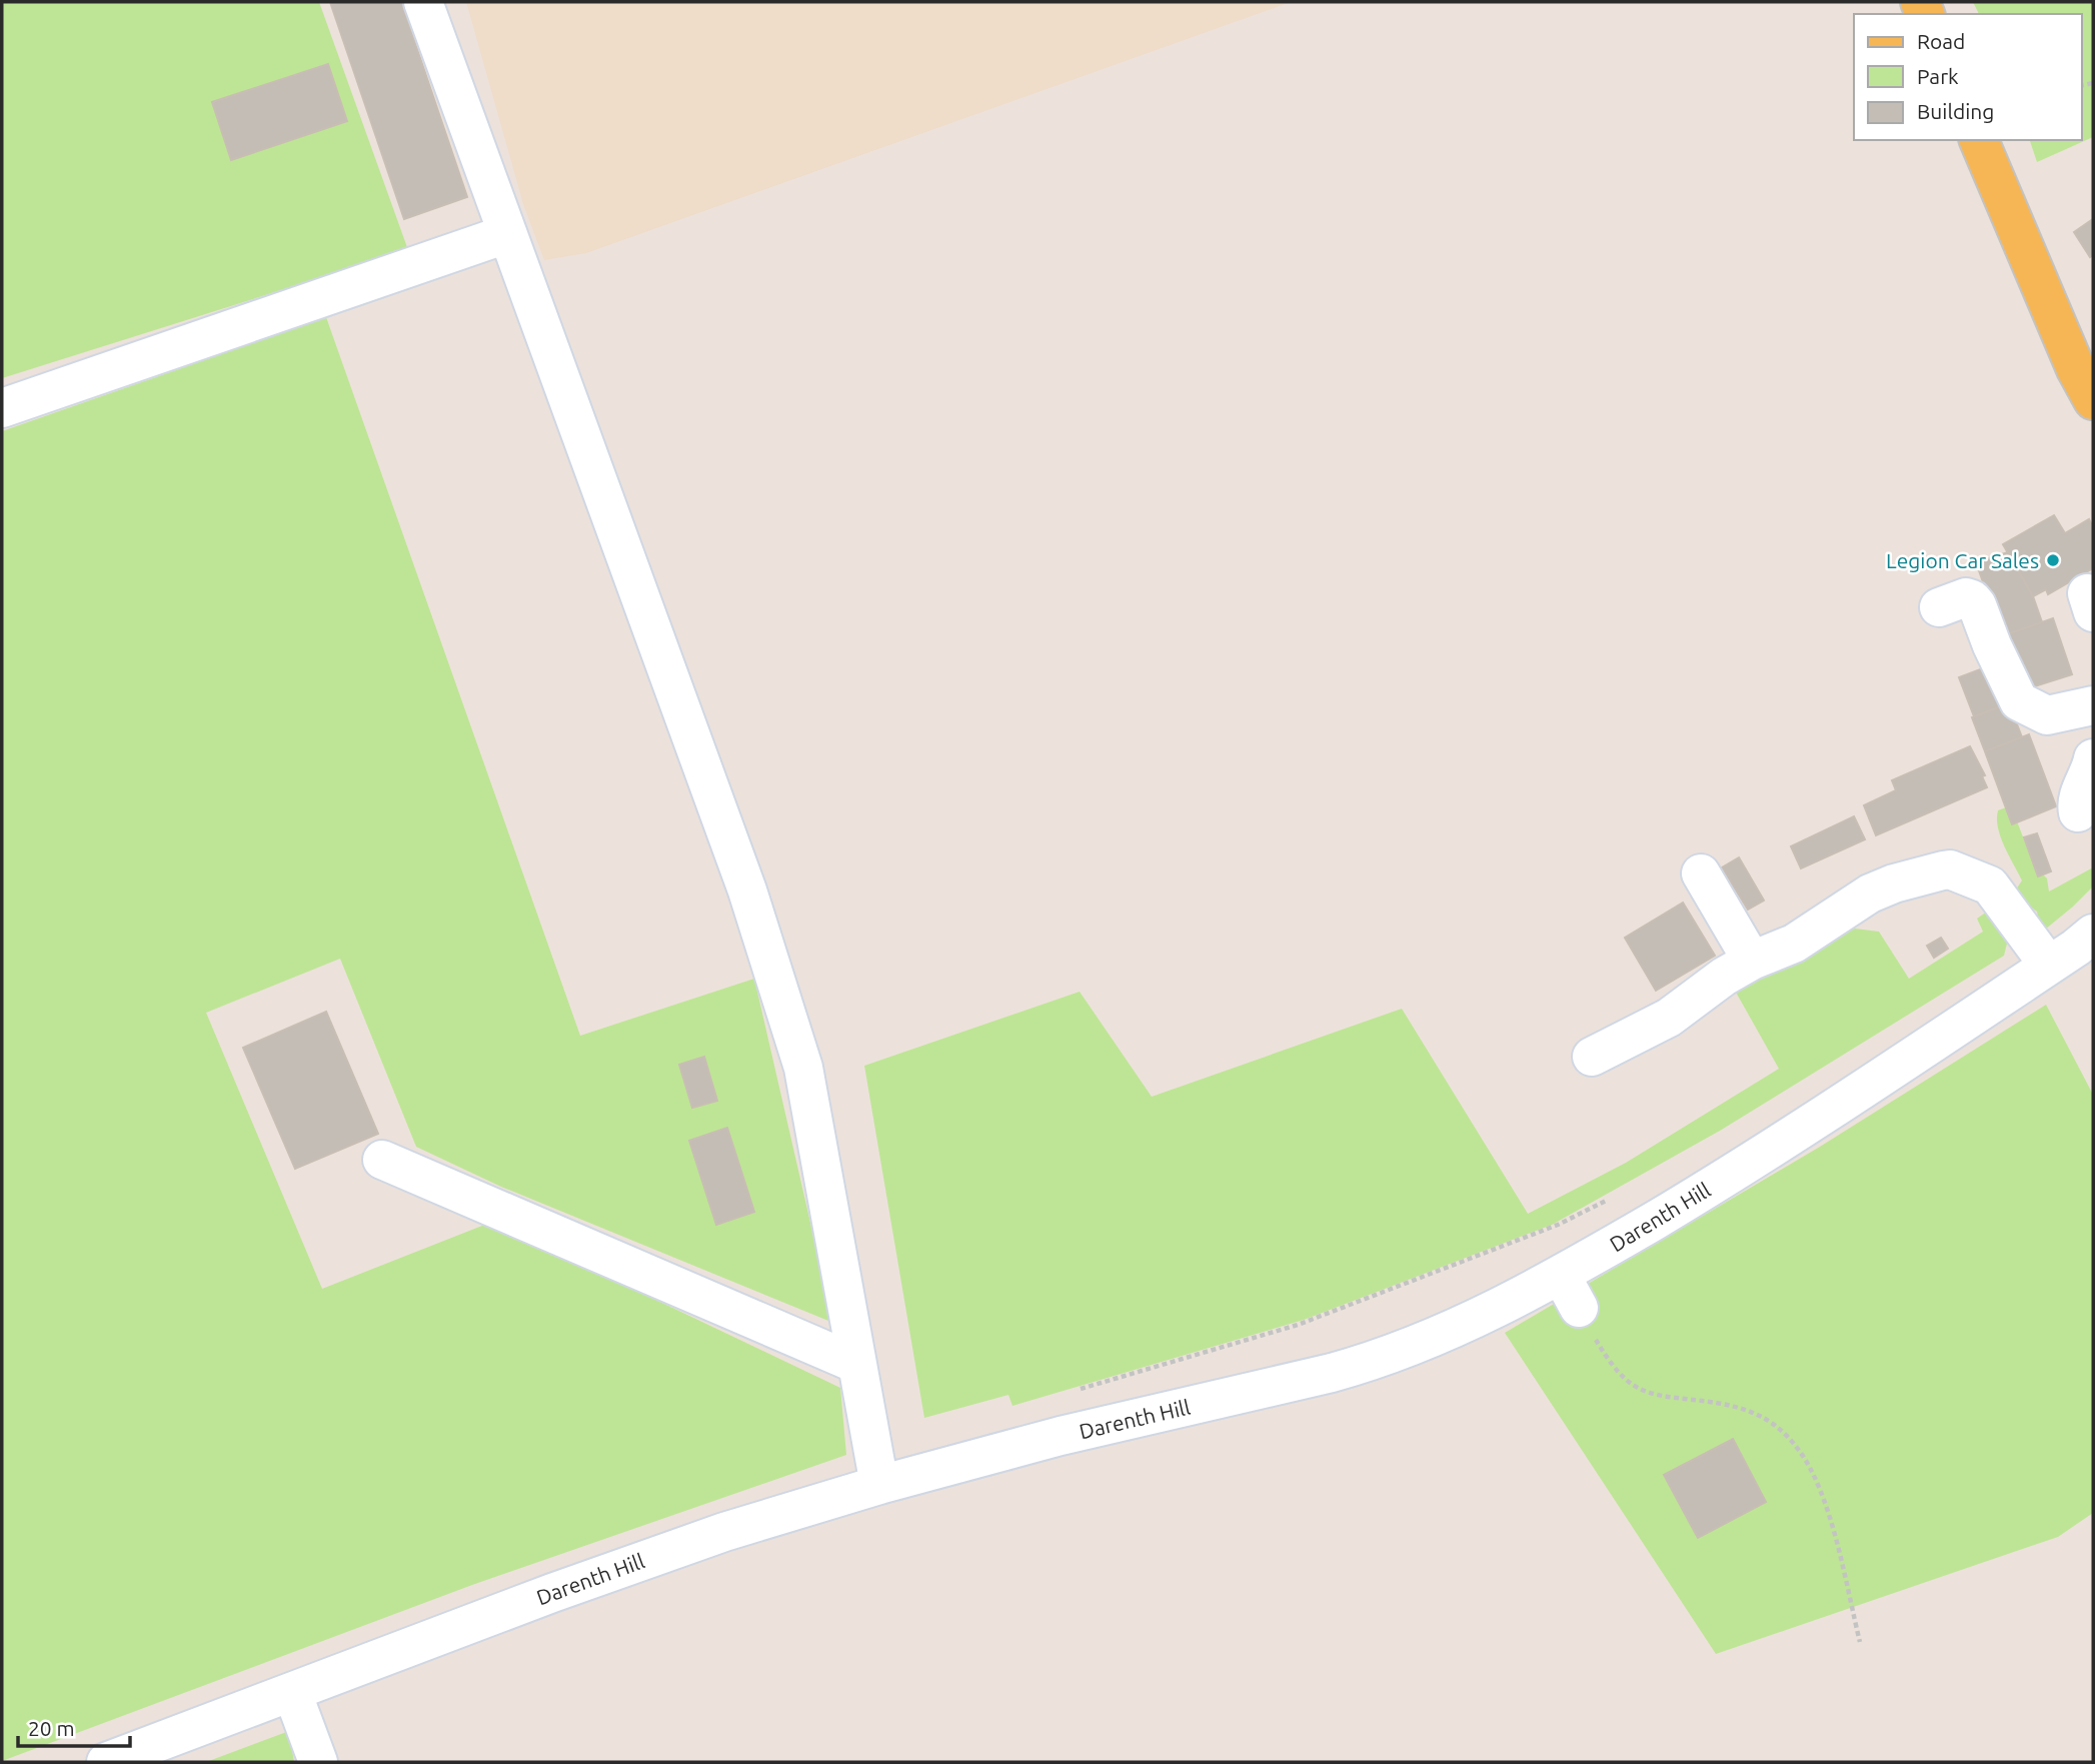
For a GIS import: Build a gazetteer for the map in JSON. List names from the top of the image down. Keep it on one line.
{"streets":{"street":["Darenth Hill"]},"places":["Legion Car Sales"],"legend":["Road","Park","Building"],"scale_bar":"20 m"}
